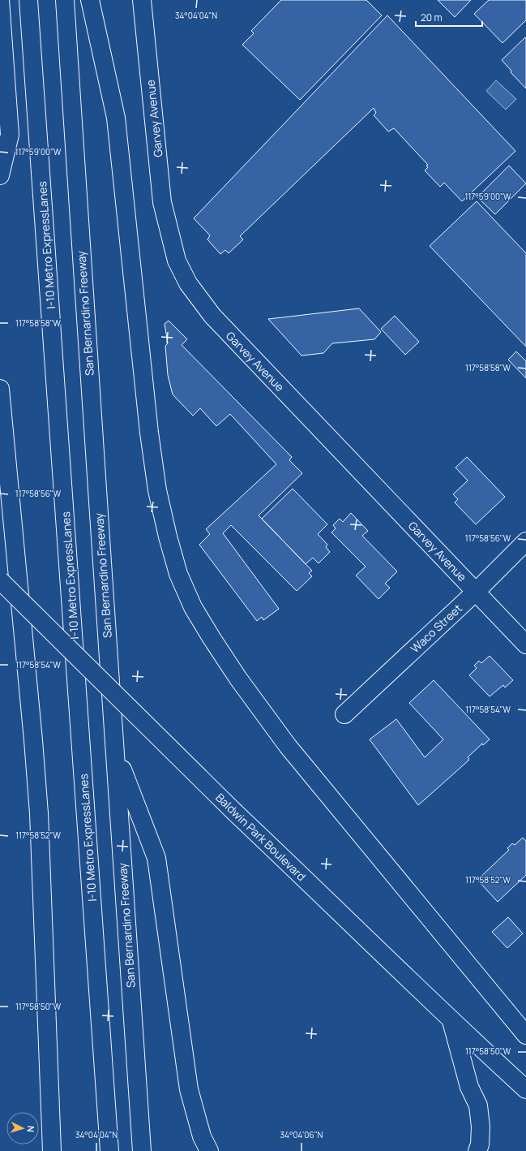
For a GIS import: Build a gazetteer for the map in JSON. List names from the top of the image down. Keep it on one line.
{"streets":{"main road":["Garvey Avenue","I-10 Metro ExpressLanes","San Bernardino Freeway","Waco Street","Baldwin Park Boulevard"]},"crossings":[["Garvey Avenue","Waco Street"]],"scale_bar":"20 m","north":"right","coordinates":["34°04'04\"N","117°59'00\"W","117°58'58\"W","117°58'56\"W","117°58'54\"W","117°58'52\"W","117°58'50\"W","34°04'06\"N"]}
